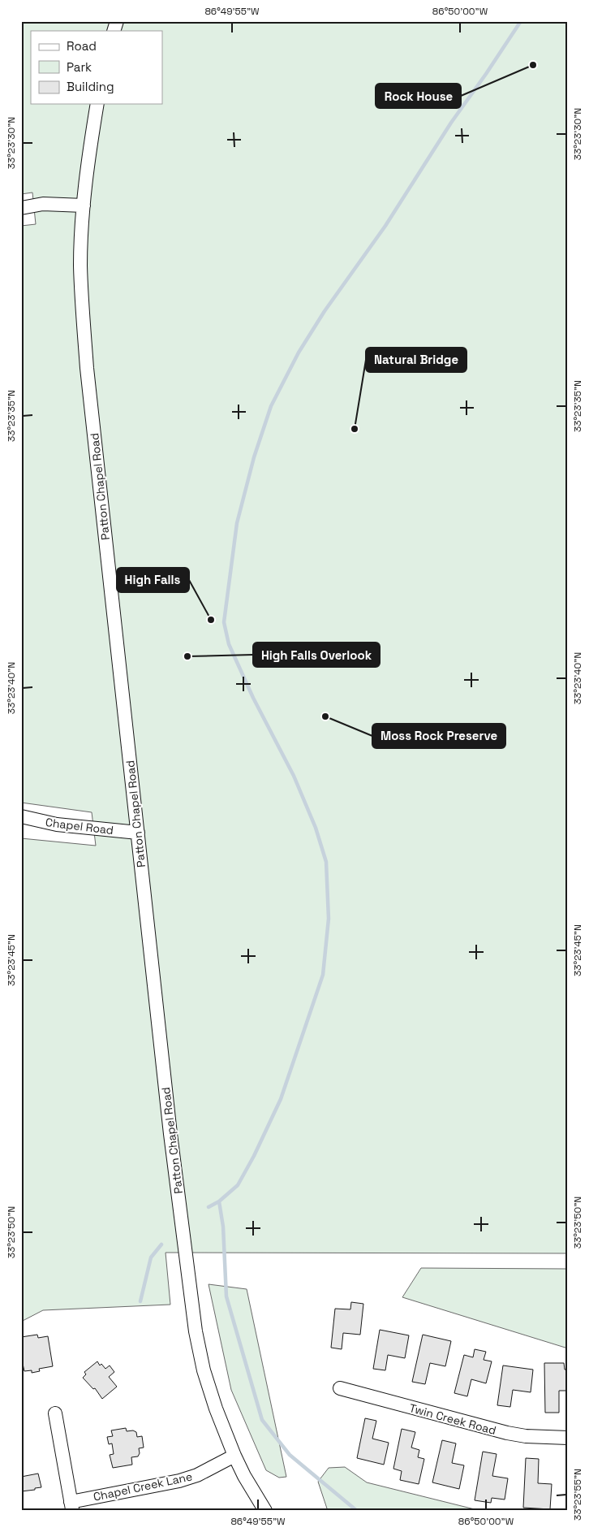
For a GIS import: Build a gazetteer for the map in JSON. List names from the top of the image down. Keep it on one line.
{"streets":{"street":["Patton Chapel Road","Chapel Road","Twin Creek Road","Chapel Creek Lane"]},"crossings":[["Patton Chapel Road","Chapel Road"],["Patton Chapel Road","Chapel Creek Lane"]],"places":["Rock House","Natural Bridge","High Falls","High Falls Overlook","Moss Rock Preserve"],"legend":["Road","Park","Building"],"coordinates":["86°49'55\"W","86°50'00\"W","33°23'30\"N","33°23'35\"N","33°23'40\"N","33°23'45\"N","33°23'50\"N","33°23'55\"N"]}
